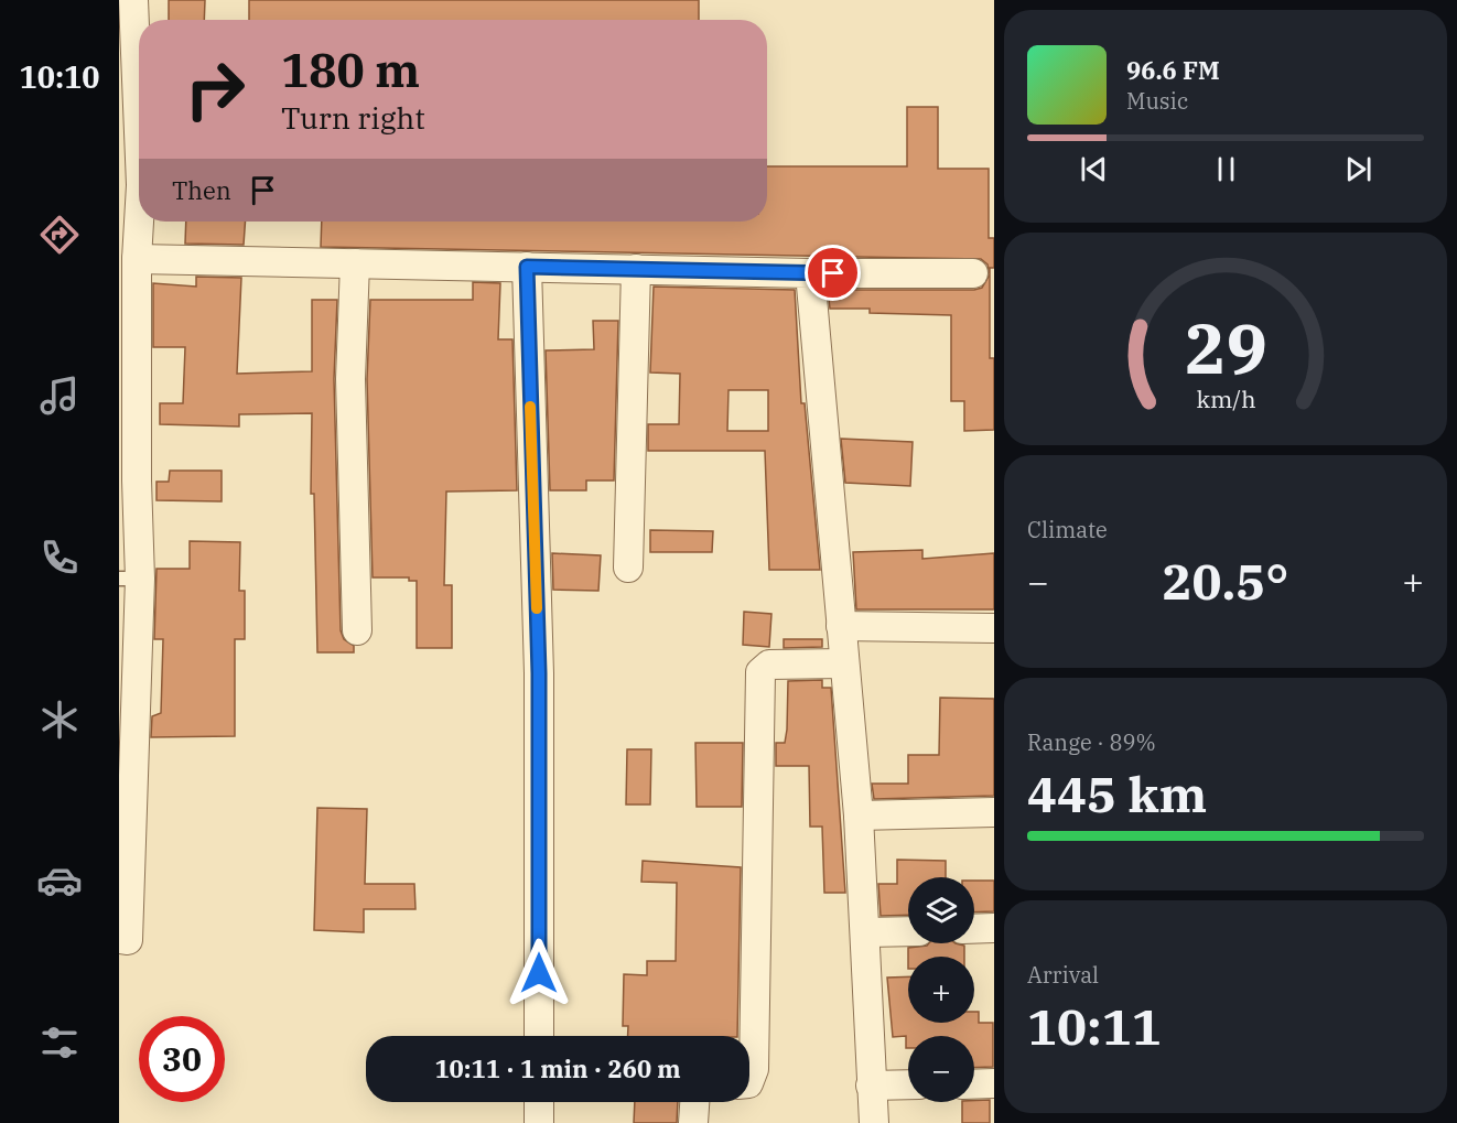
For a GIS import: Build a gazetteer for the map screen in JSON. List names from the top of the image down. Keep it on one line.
{"page":{"tabs":"10:10","turn":["180 m","Turn right"],"song":["96.6 FM","Music"],"then":"Then","tile":["Climate",["Range · 89%","445 km"],["Arrival","10:11"]],"heat":["−","20.5°","+"],"map_buttons":["+","−"],"limit":"30","trip":"10:11 · 1 min · 260 m","gauge":["29","km/h"]}}
